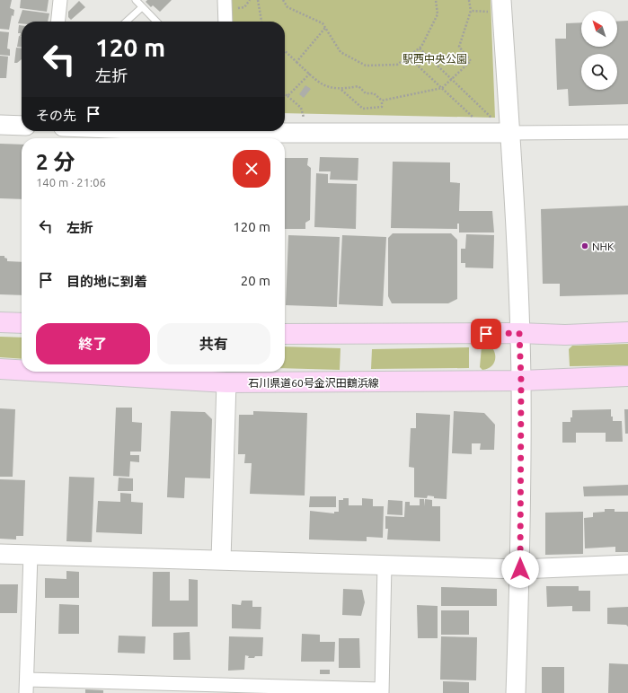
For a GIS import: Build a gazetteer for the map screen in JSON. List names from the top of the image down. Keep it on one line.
{"streets":{"main road":["石川県道60号金沢田鶴浜線"]},"parks":["駅西中央公園"],"places":["NHK"],"north":"top left","page":{"turn":["120 m","左折"],"then":"その先","heading":["2 分","140 m · 21:06"],"list":[{"name":"左折","value":"120 m"},{"name":"目的地に到着","value":"20 m"}],"buttons":["終了","共有"]}}
